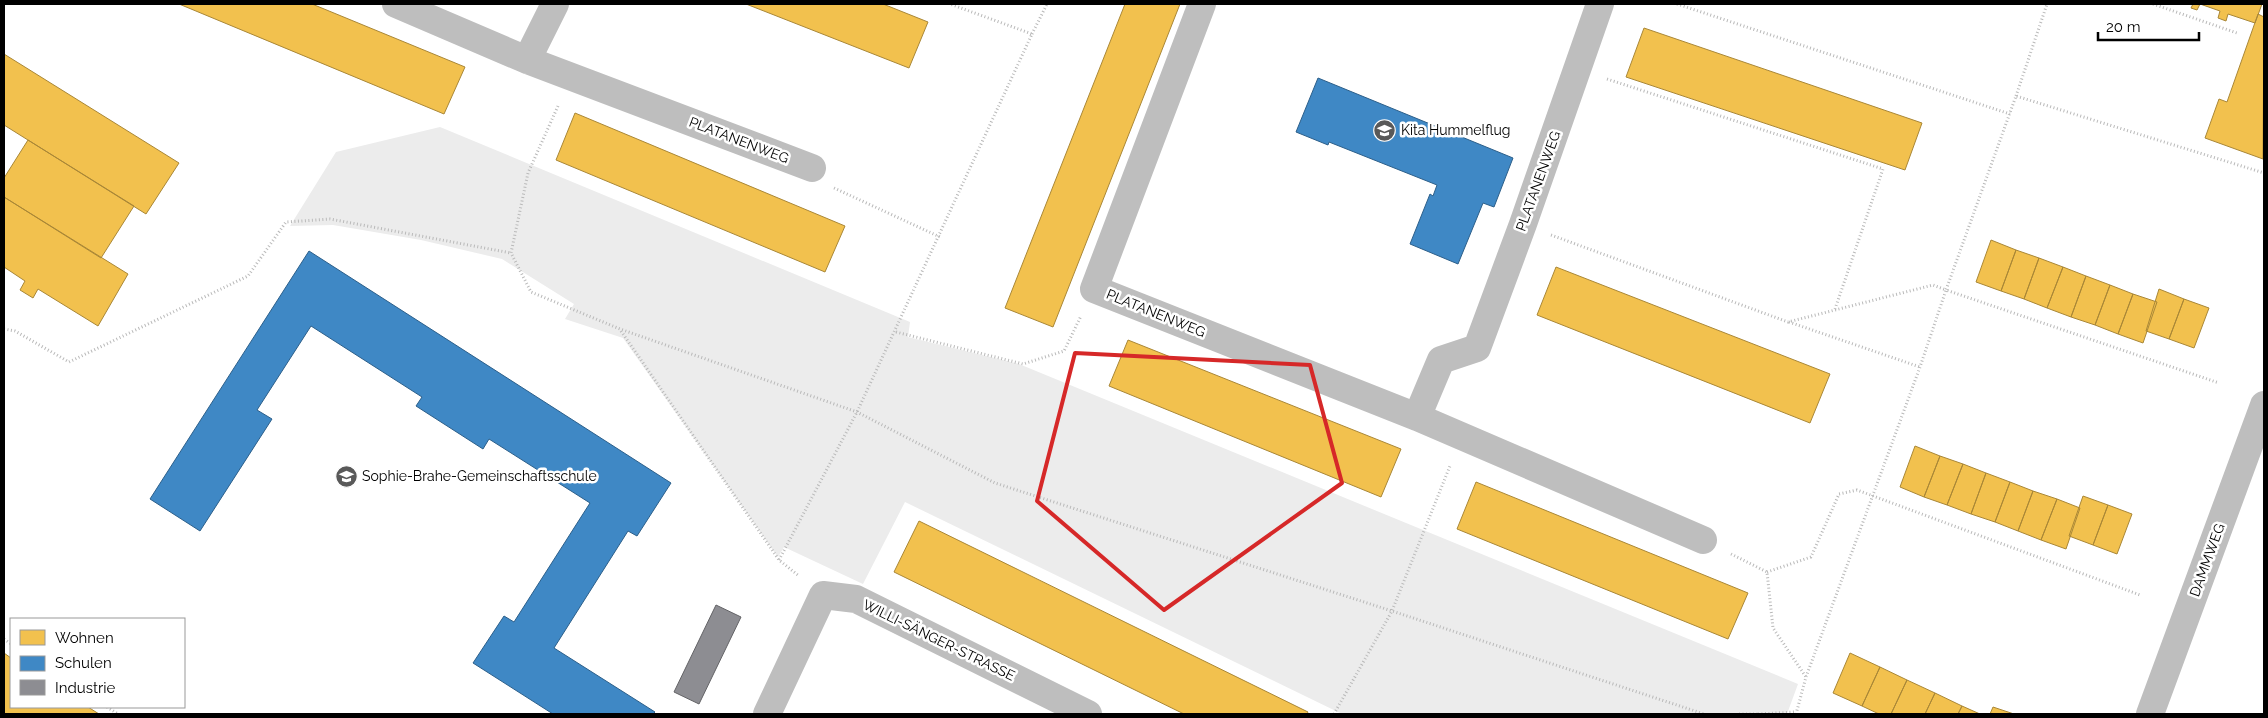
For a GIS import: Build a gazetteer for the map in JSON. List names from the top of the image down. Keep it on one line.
{"streets":{"street":["PLATANENWEG","DAMMWEG","WILLI-SÄNGER-STRASSE"]},"places":{"school or university":["Kita Hummelflug","Sophie-Brahe-Gemeinschaftsschule"]},"legend":["Wohnen","Schulen","Industrie"],"scale_bar":"20 m"}
